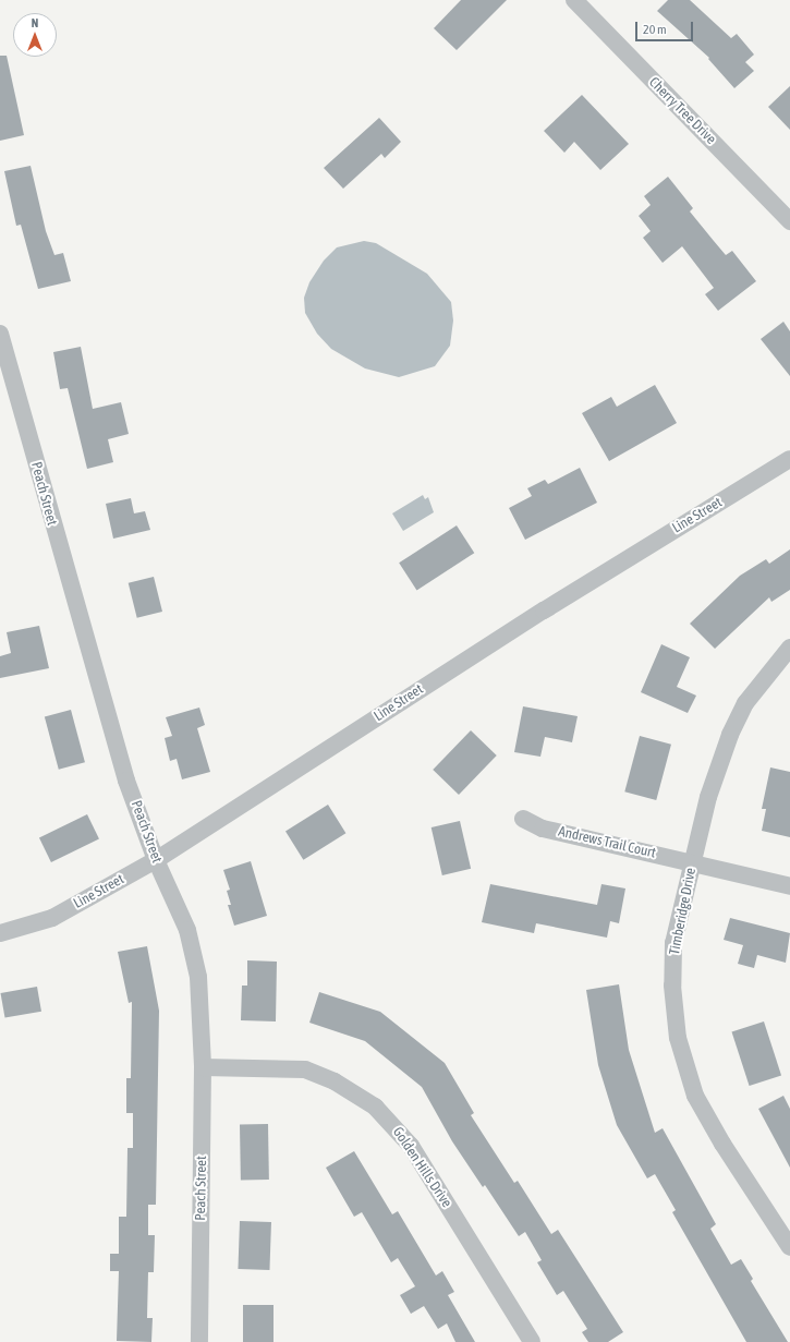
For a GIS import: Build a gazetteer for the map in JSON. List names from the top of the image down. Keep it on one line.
{"streets":{"street":["Cherry Tree Drive","Peach Street","Line Street","Andrews Trail Court","Timberidge Drive","Golden Hills Drive"]},"crossings":[["Peach Street","Line Street"],["Peach Street","Golden Hills Drive"],["Andrews Trail Court","Timberidge Drive"]],"scale_bar":"20 m","north":"top"}
